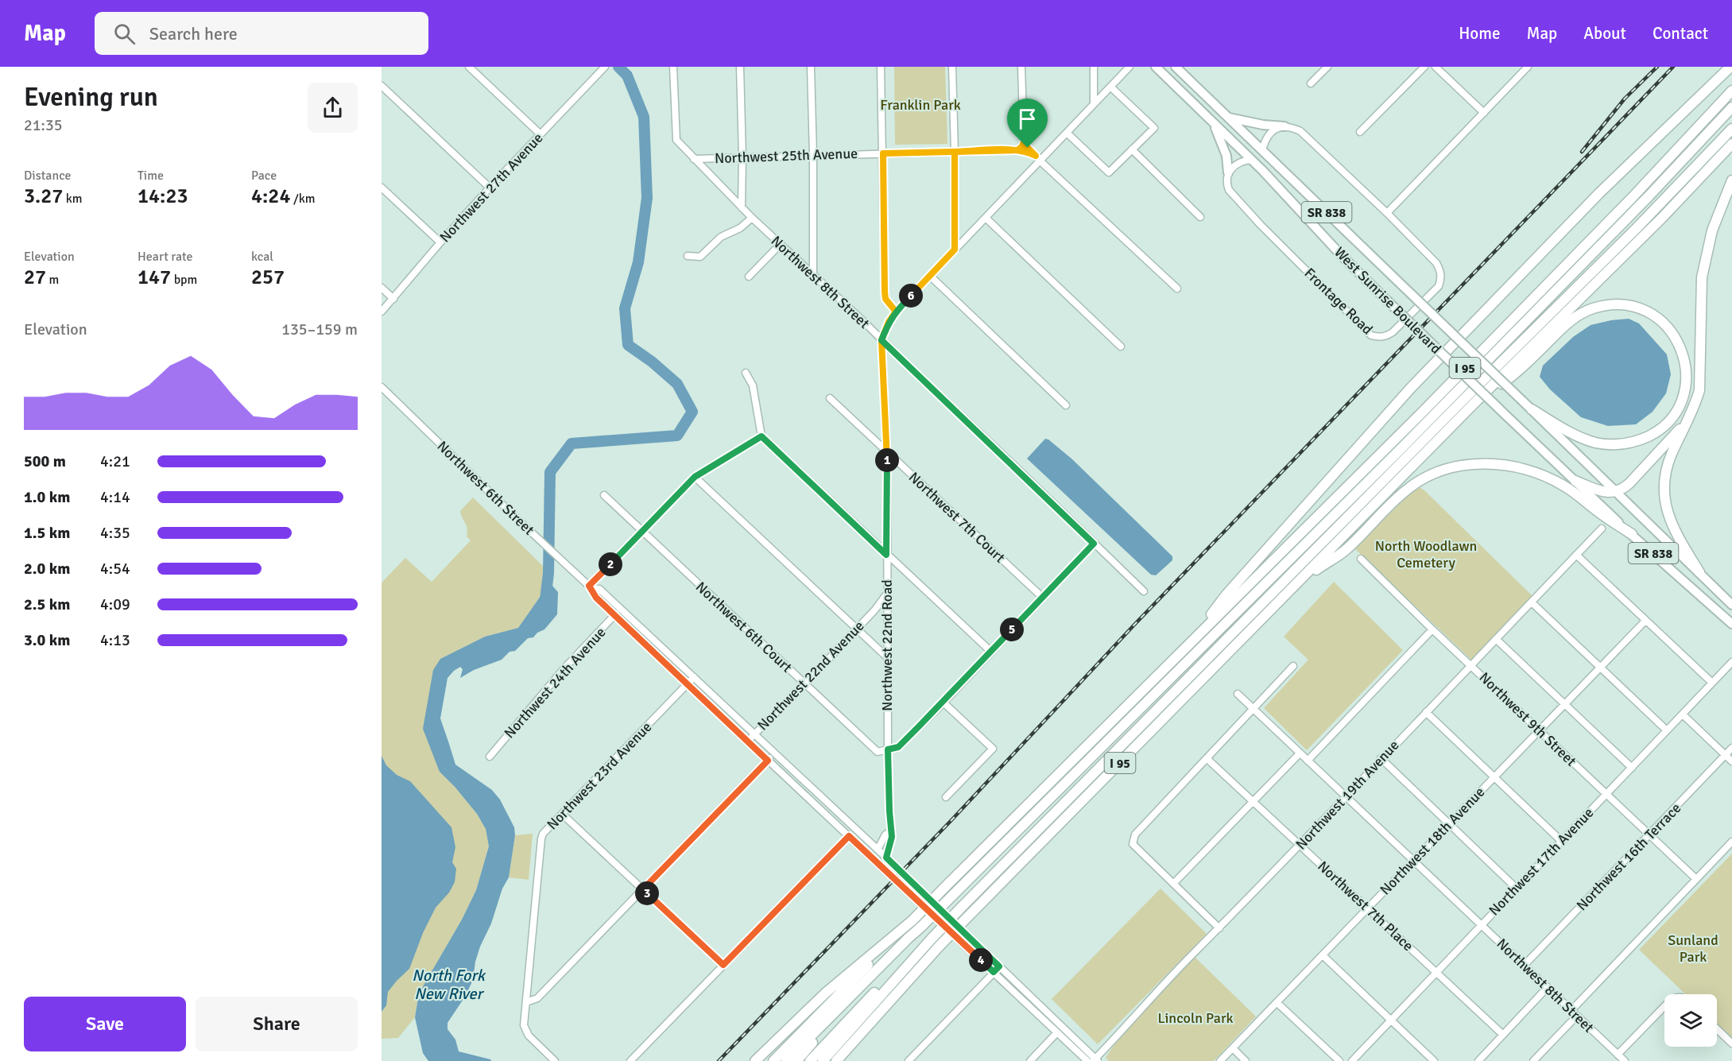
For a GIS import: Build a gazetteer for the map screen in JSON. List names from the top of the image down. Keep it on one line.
{"streets":{"highway":["I 95"],"main road":["SR 838","West Sunrise Boulevard"],"street":["Northwest 25th Avenue","Northwest 27th Avenue","Northwest 8th Street","Frontage Road","Northwest 6th Street","Northwest 7th Court","Northwest 6th Court","Northwest 22nd Road","Northwest 22nd Avenue","Northwest 24th Avenue","Northwest 9th Street","Northwest 23rd Avenue","Northwest 19th Avenue","Northwest 18th Avenue","Northwest 16th Terrace","Northwest 17th Avenue","Northwest 7th Place"]},"crossings":[["Northwest 25th Avenue","Northwest 8th Street"],["Northwest 8th Street","Northwest 22nd Road"],["Northwest 8th Street","Northwest 19th Avenue"],["Northwest 8th Street","Northwest 18th Avenue"],["Northwest 8th Street","Northwest 16th Terrace"],["Northwest 8th Street","Northwest 17th Avenue"],["Northwest 6th Street","Northwest 22nd Road"],["Northwest 6th Street","Northwest 22nd Avenue"],["Northwest 6th Street","Northwest 24th Avenue"],["Northwest 6th Street","Northwest 23rd Avenue"],["Northwest 6th Street","Northwest 19th Avenue"],["Northwest 7th Court","Northwest 22nd Road"],["Northwest 6th Court","Northwest 22nd Road"],["Northwest 6th Court","Northwest 22nd Avenue"],["Northwest 22nd Road","Northwest 22nd Avenue"],["Northwest 22nd Avenue","Northwest 23rd Avenue"],["Northwest 9th Street","Northwest 19th Avenue"],["Northwest 9th Street","Northwest 18th Avenue"],["Northwest 9th Street","Northwest 16th Terrace"],["Northwest 9th Street","Northwest 17th Avenue"],["Northwest 19th Avenue","Northwest 7th Place"],["Northwest 18th Avenue","Northwest 7th Place"],["Northwest 17th Avenue","Northwest 7th Place"]],"water":["North Fork New River"],"parks":["Franklin Park","North Woodlawn Cemetery","Sunland Park","Lincoln Park"],"page":{"header":"Map","search":"Search here","nav":["Home","Map","About","Contact"],"heading":["Evening run","21:35"],"stats":[["Distance","3.27 km"],["Time","14:23"],["Pace","4:24 /km"],["Elevation","27 m"],["Heart rate","147 bpm"],["kcal","257"]],"pins":["6","1","2","5","3","4"],"chart":["Elevation","135–159 m"],"list":[{"name":"500 m","note":"4:21"},{"name":"1.0 km","note":"4:14"},{"name":"1.5 km","note":"4:35"},{"name":"2.0 km","note":"4:54"},{"name":"2.5 km","note":"4:09"},{"name":"3.0 km","note":"4:13"}],"buttons":["Save","Share"]}}
